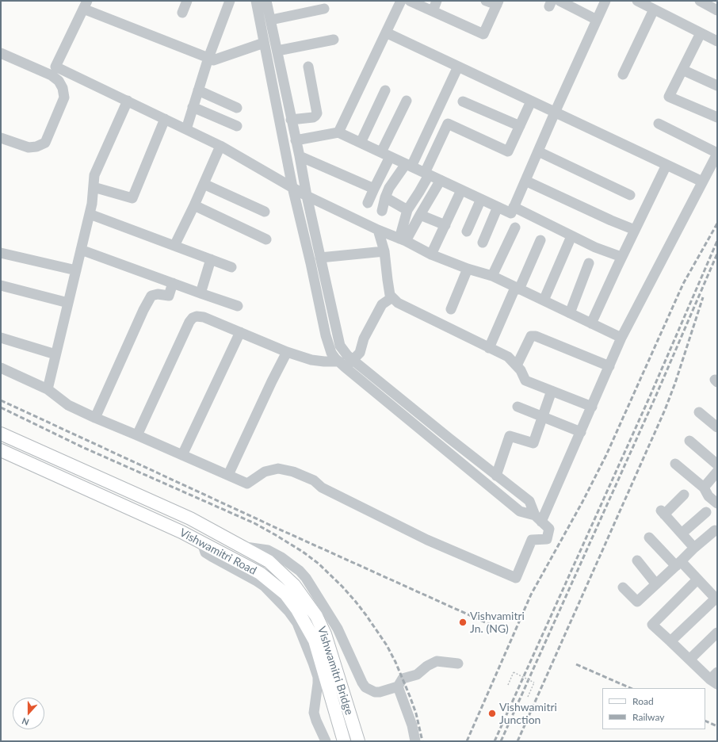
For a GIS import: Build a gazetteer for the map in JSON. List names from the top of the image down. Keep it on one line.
{"streets":{"main road":["Vishwamitri Road","Vishwamitri Bridge"]},"crossings":[["Vishwamitri Road","Vishwamitri Bridge"]],"places":["Vishvamitri Jn. (NG)","Vishwamitri Junction"],"legend":["Road","Railway"],"north":"bottom"}
